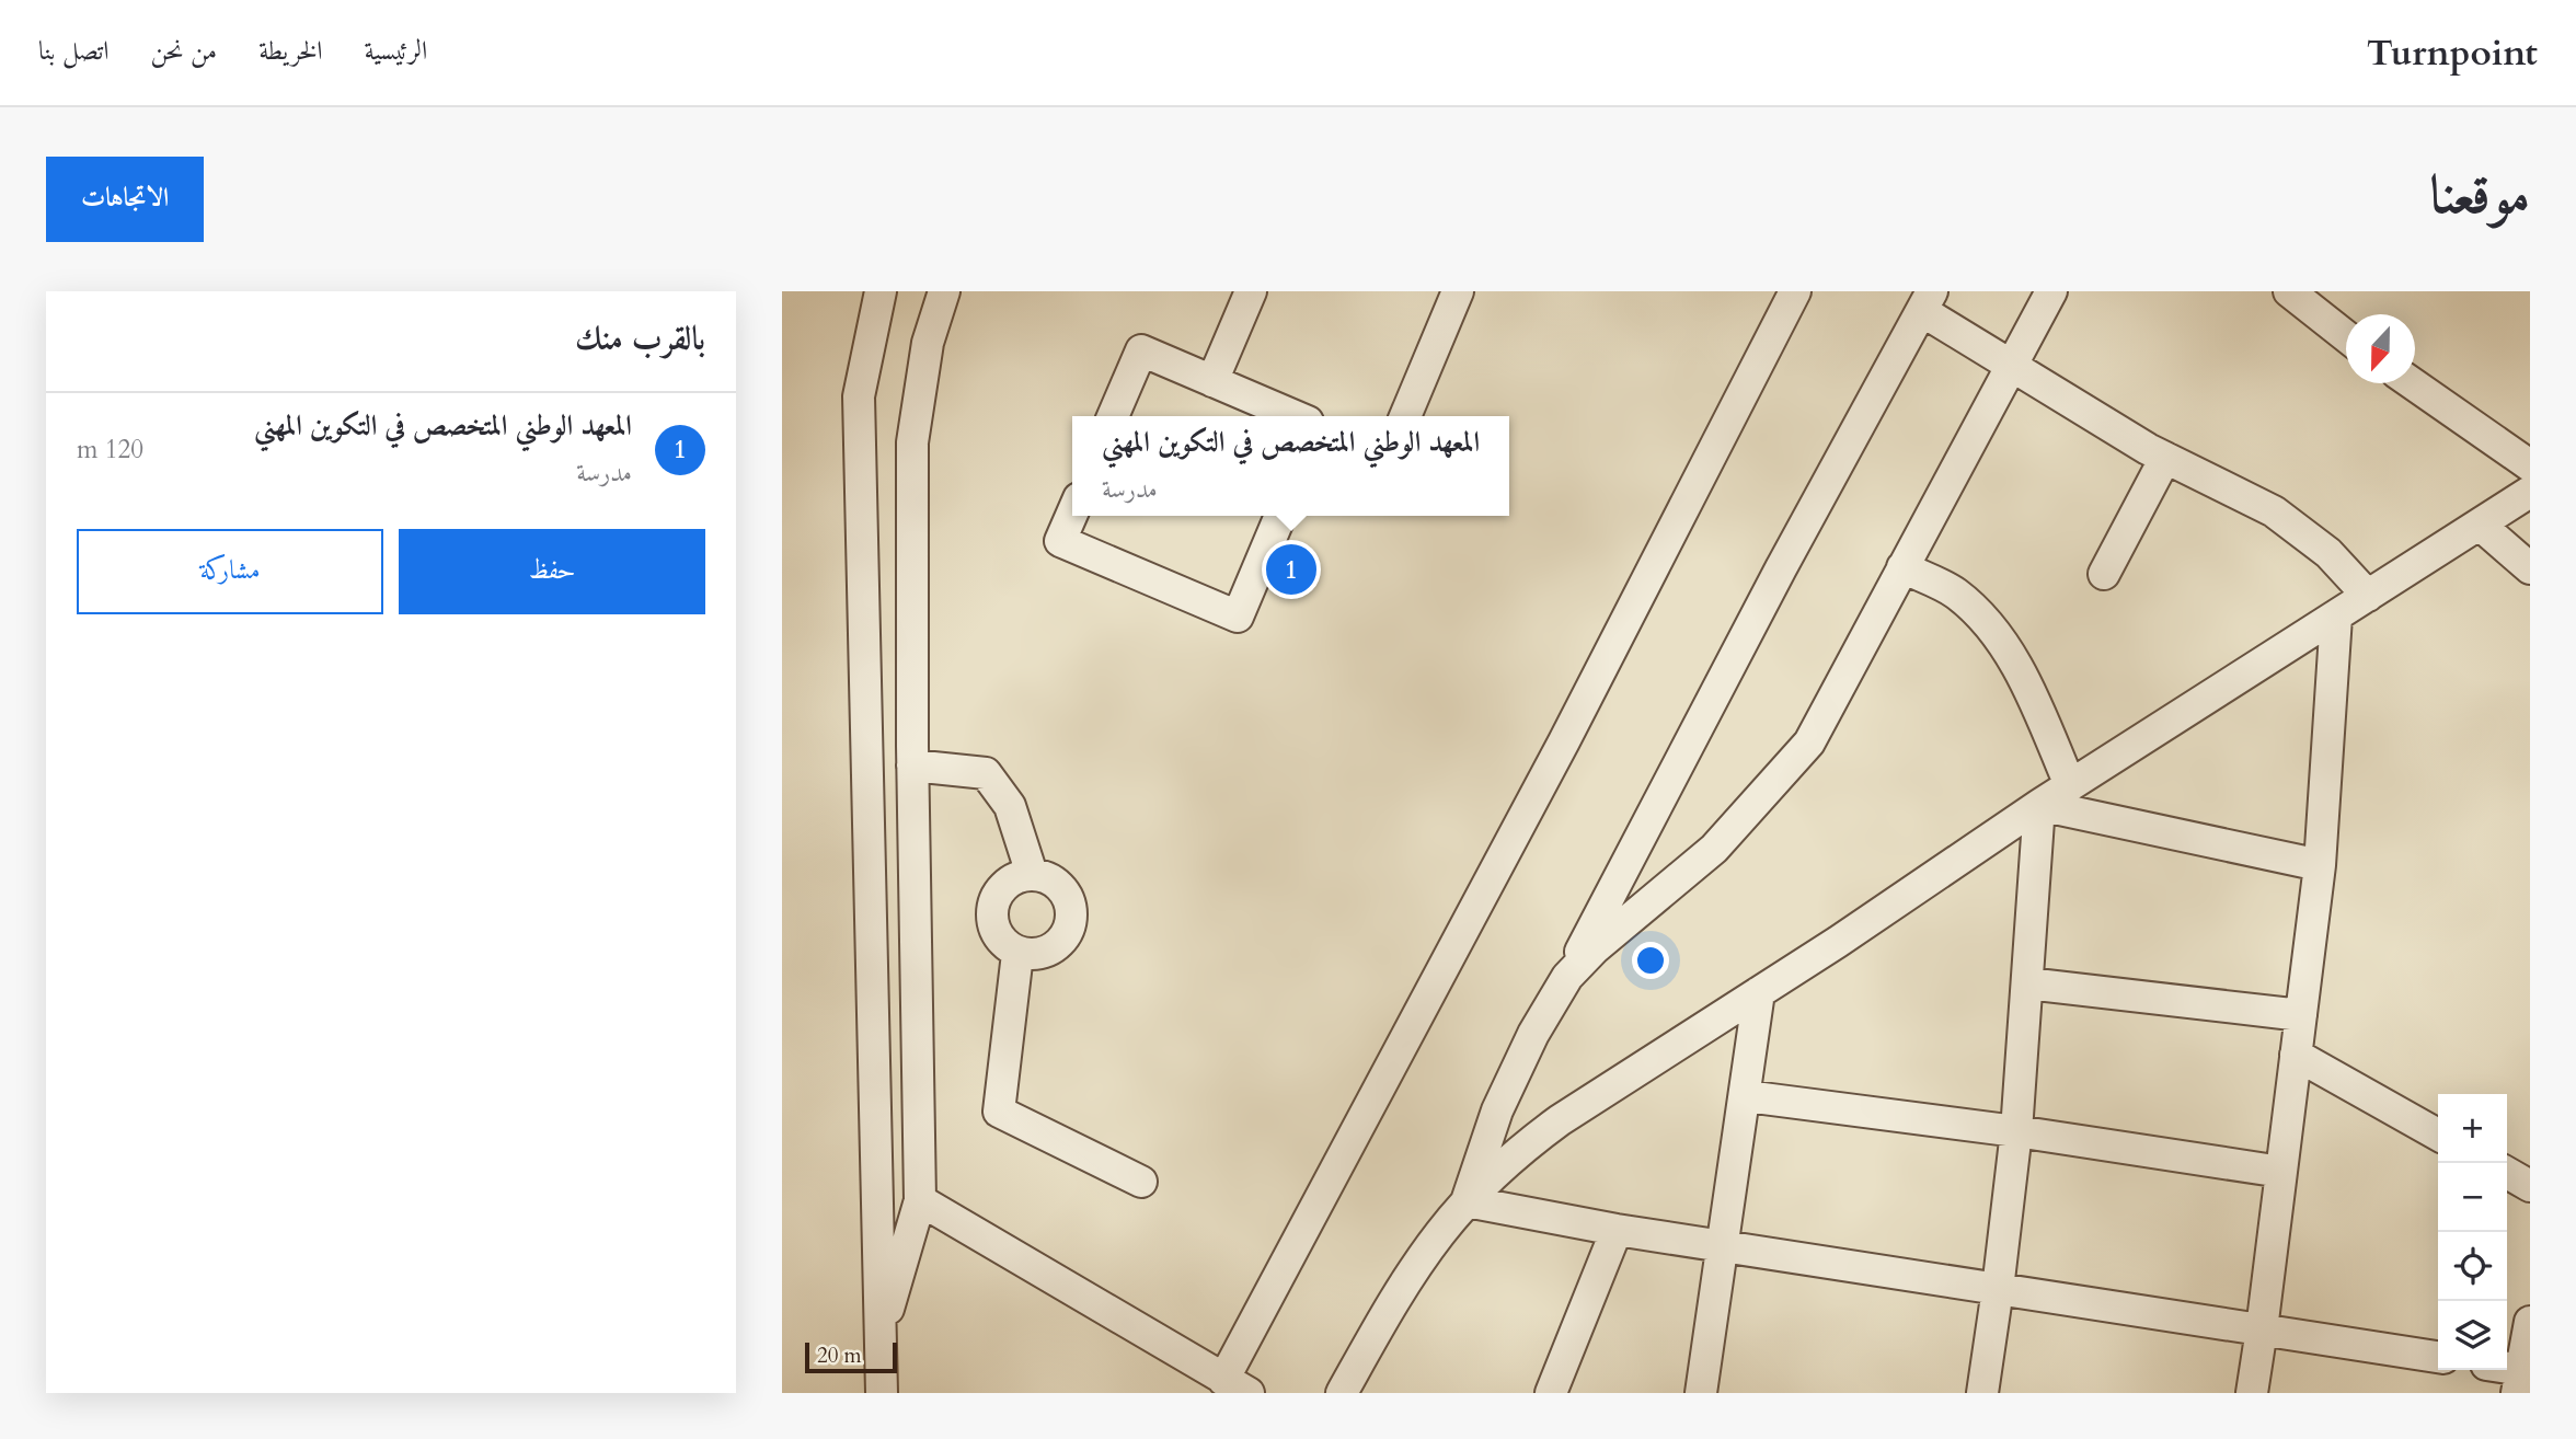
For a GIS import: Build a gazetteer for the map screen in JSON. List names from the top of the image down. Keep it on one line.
{"scale_bar":"20 m","north":"bottom","page":{"header":"Turnpoint","nav":["الرئيسية","الخريطة","من نحن","اتصل بنا"],"title":"موقعنا","buttons":["الاتجاهات",["حفظ","مشاركة"]],"heading":"بالقرب منك","list":[{"mark":"1","name":"المعهد الوطني المتخصص في التكوين المهني","note":"مدرسة","value":"120 m"}],"popup":["المعهد الوطني المتخصص في التكوين المهني","مدرسة"],"pins":"1","map_buttons":["+","−"],"scale":"20 m"}}
